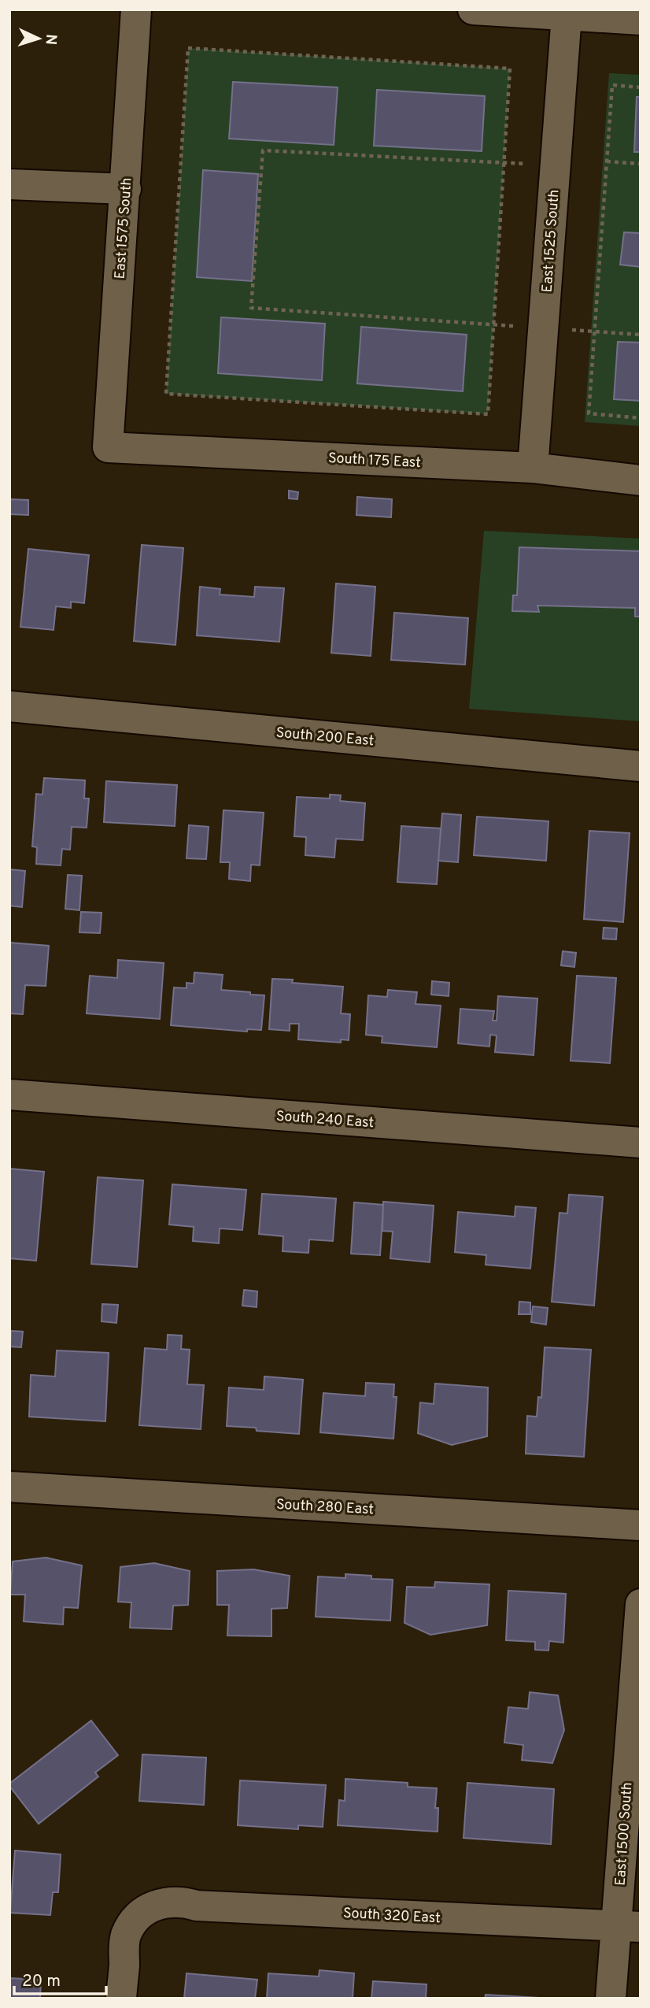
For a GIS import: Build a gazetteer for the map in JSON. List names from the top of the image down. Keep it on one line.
{"streets":{"street":["East 1575 South","East 1525 South","South 175 East","South 200 East","South 240 East","South 280 East","East 1500 South","South 320 East"]},"crossings":[["East 1575 South","South 175 East"],["East 1525 South","South 175 East"],["East 1500 South","South 320 East"]],"scale_bar":"20 m","north":"right"}
